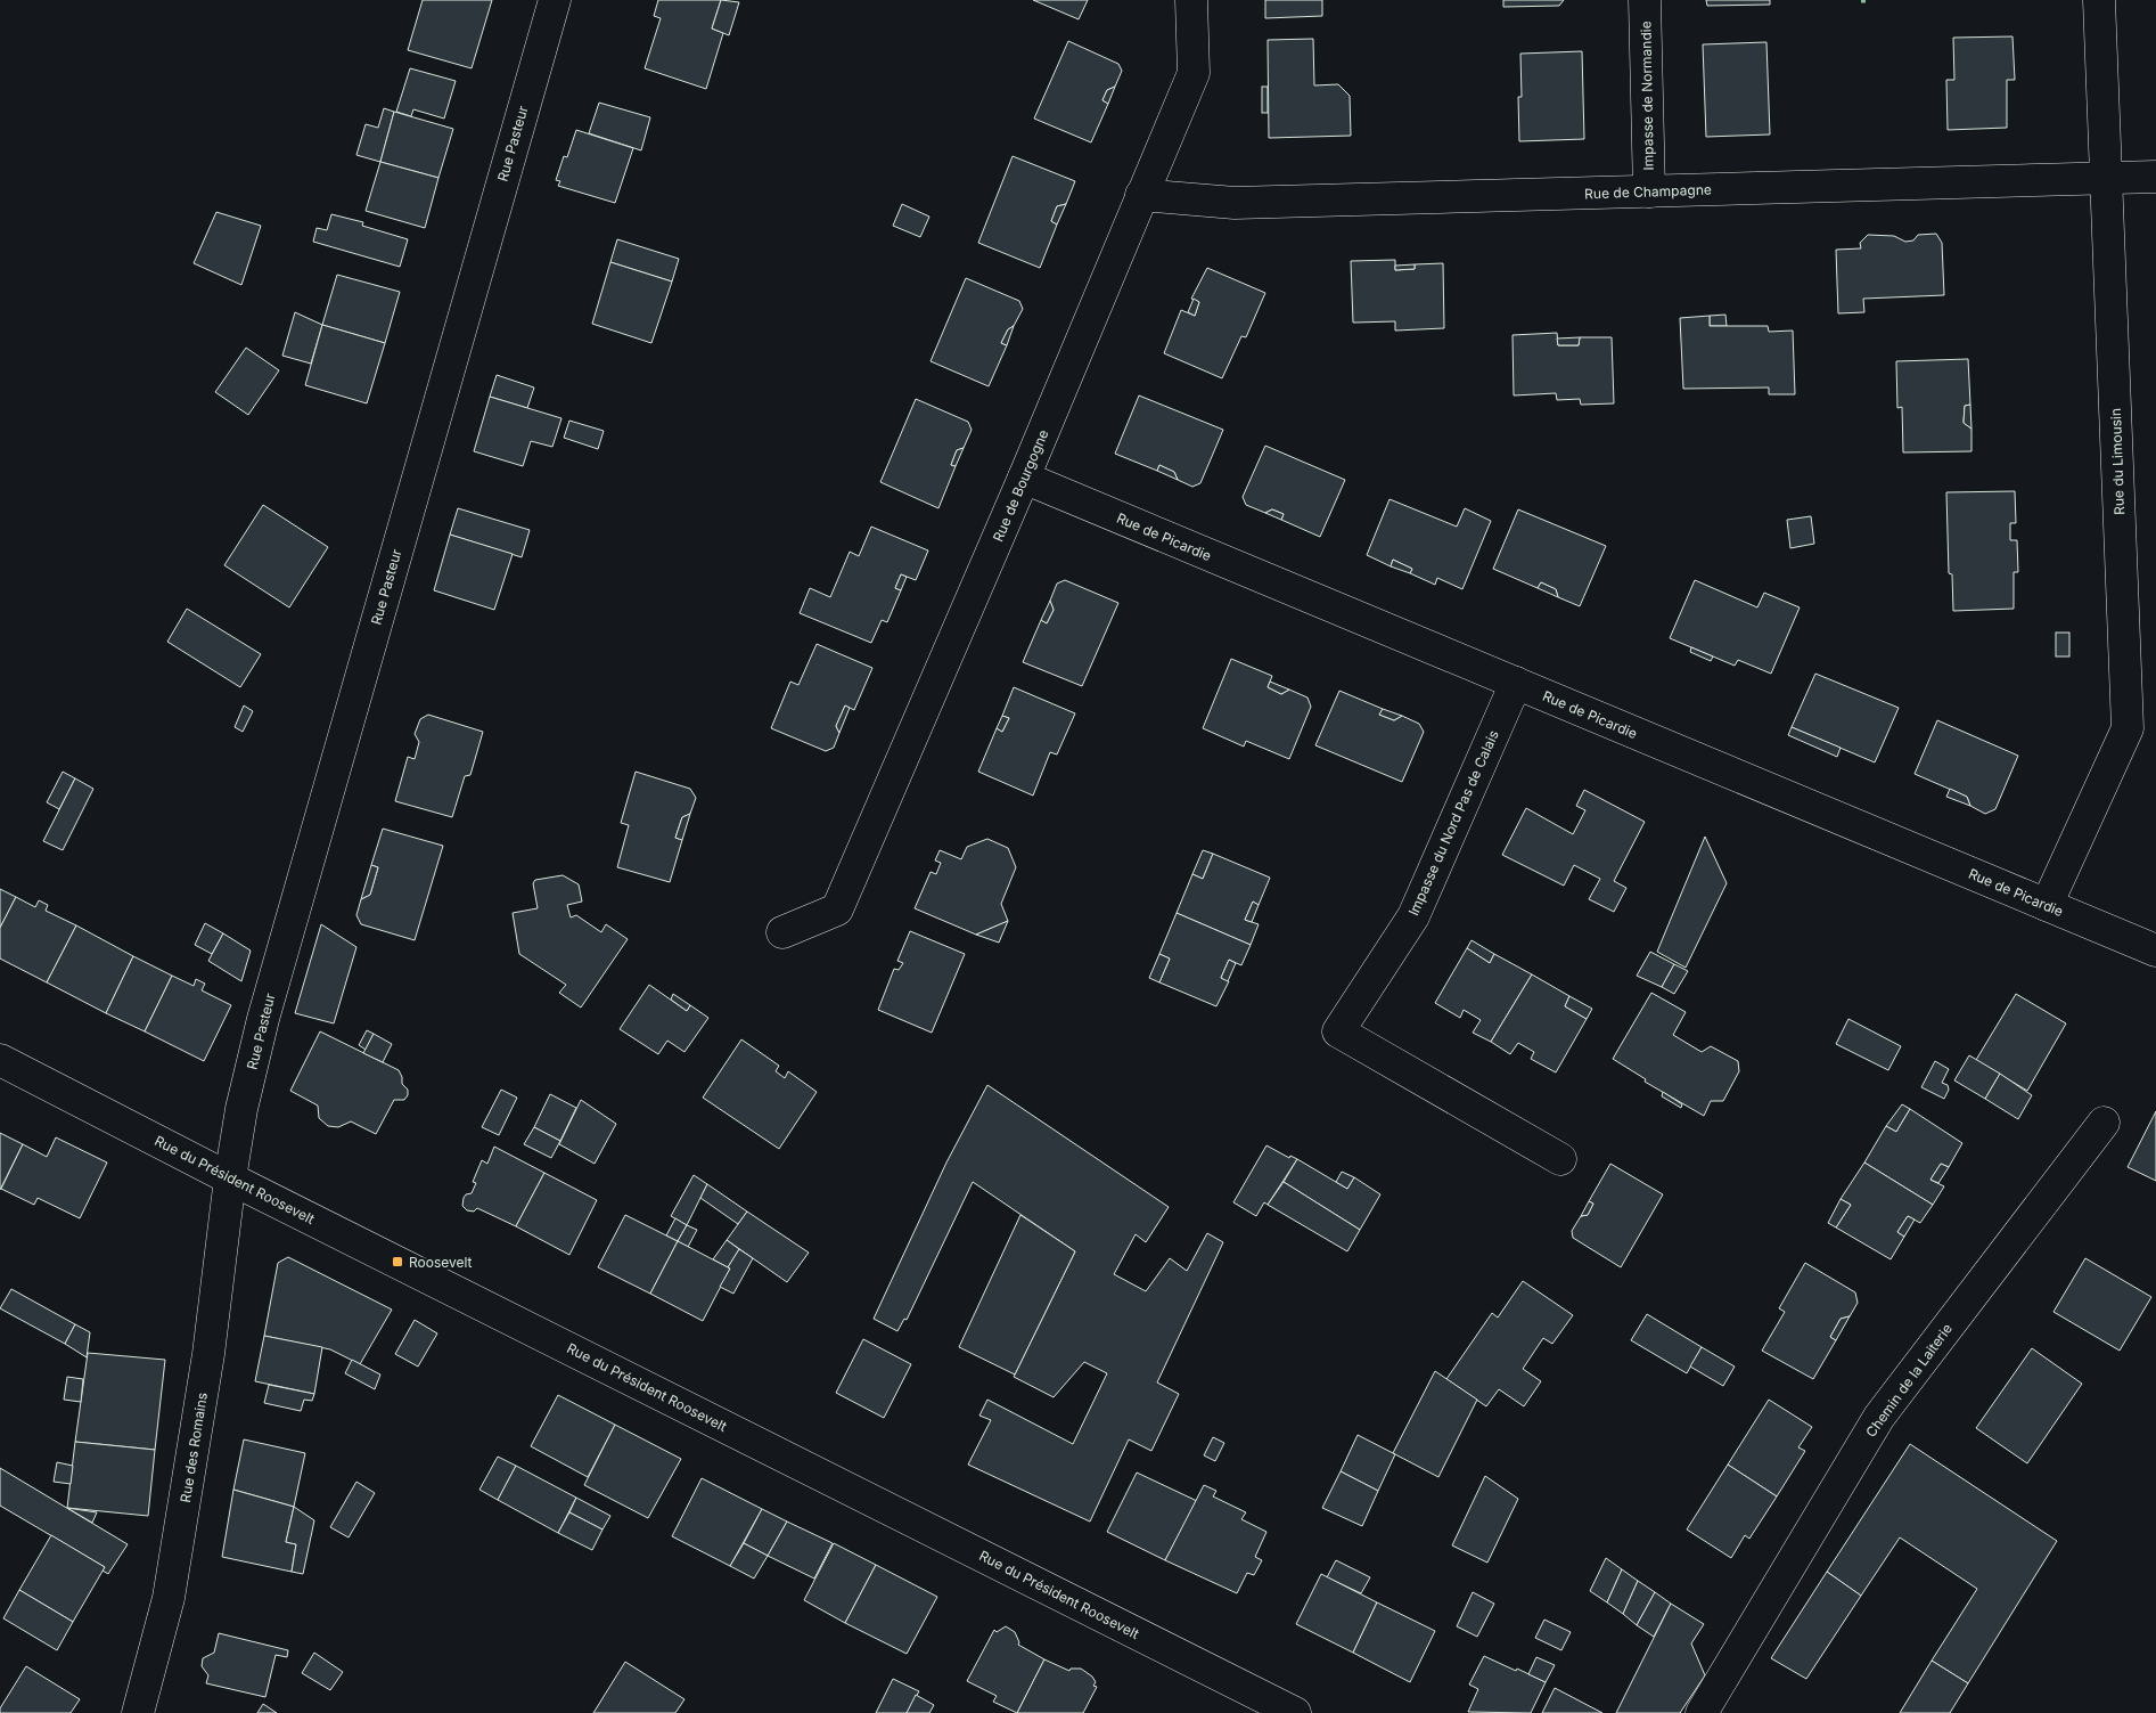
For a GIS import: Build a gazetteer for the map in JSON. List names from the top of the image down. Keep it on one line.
{"streets":{"street":["Impasse de Normandie","Rue Pasteur","Rue de Champagne","Rue du Limousin","Rue de Bourgogne","Rue de Picardie","Impasse du Nord Pas de Calais","Rue du Président Roosevelt","Chemin de la Laiterie","Rue des Romains"]},"crossings":[["Impasse de Normandie","Rue de Champagne"],["Rue Pasteur","Rue du Président Roosevelt"],["Rue Pasteur","Rue des Romains"],["Rue de Champagne","Rue du Limousin"],["Rue de Champagne","Rue de Bourgogne"],["Rue du Limousin","Rue de Picardie"],["Rue de Bourgogne","Rue de Picardie"],["Rue de Picardie","Impasse du Nord Pas de Calais"],["Rue du Président Roosevelt","Rue des Romains"]],"places":{"transit":["Roosevelt"]}}
